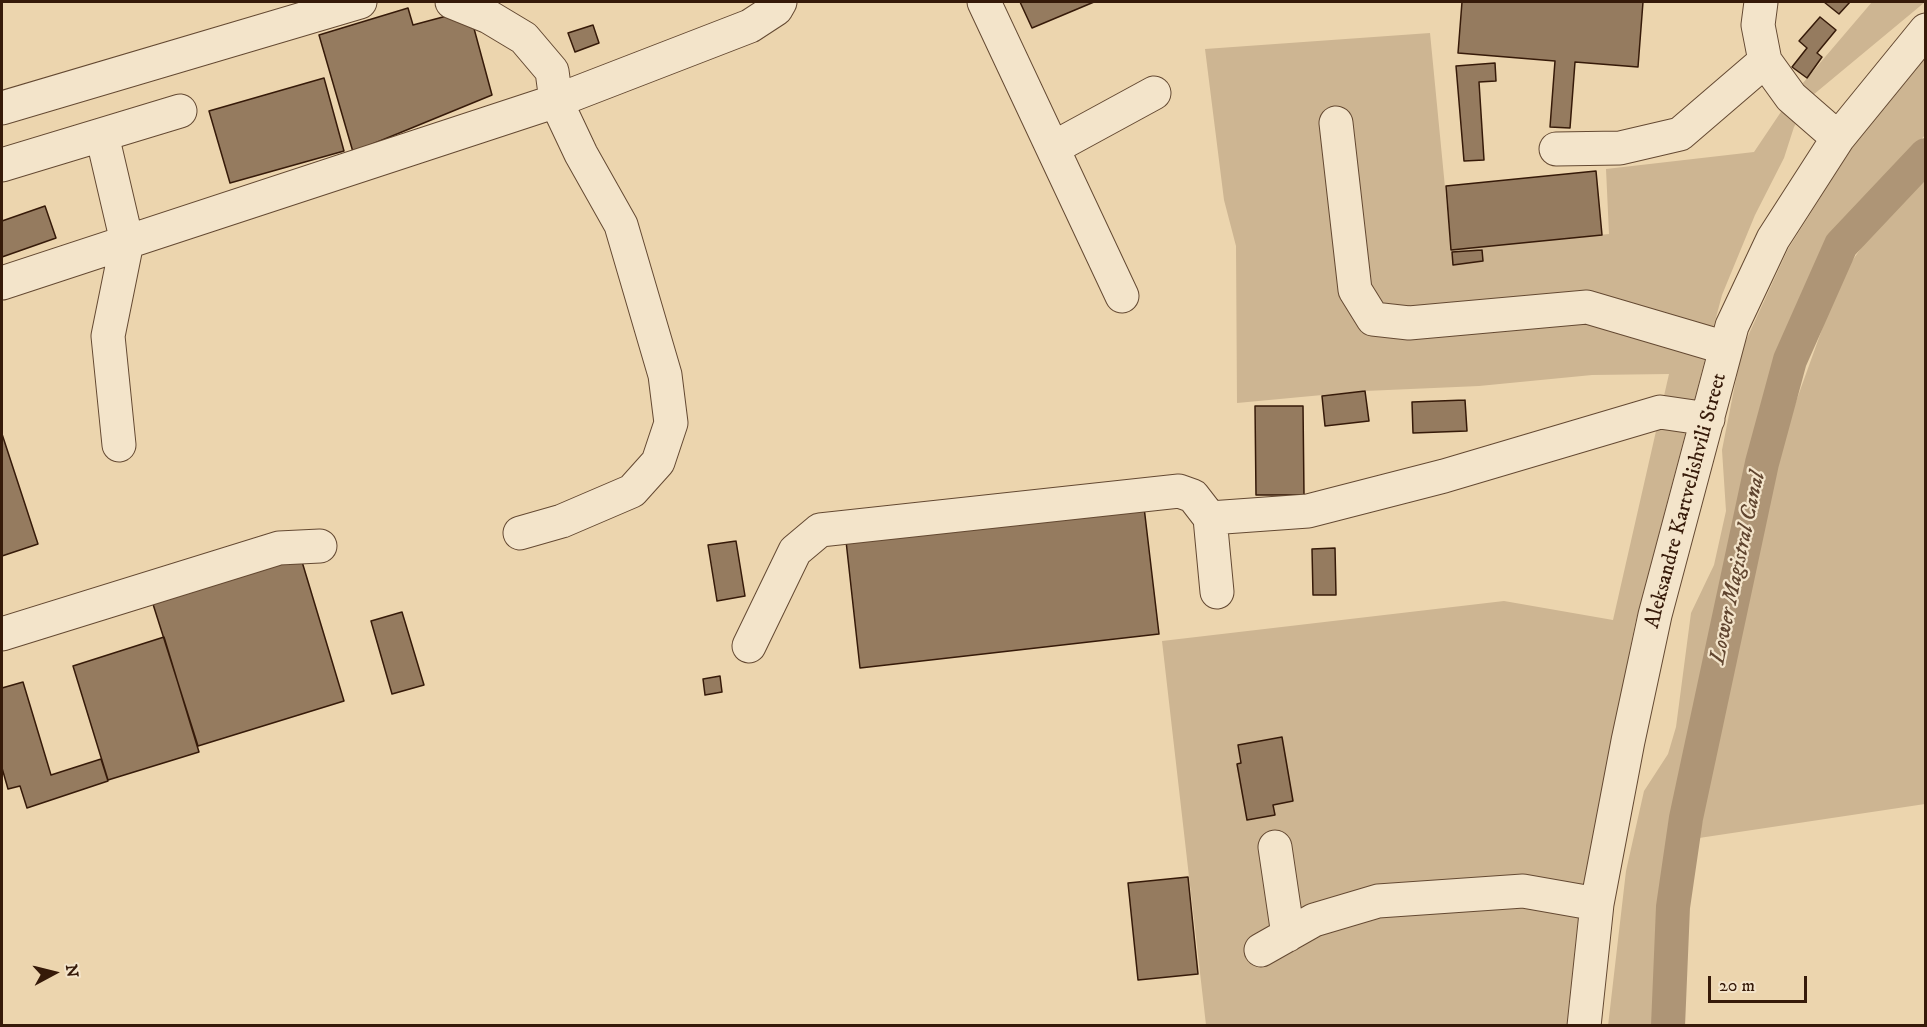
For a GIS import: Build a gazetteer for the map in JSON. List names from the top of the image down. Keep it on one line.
{"streets":{"street":["Aleksandre Kartvelishvili Street"]},"water":["Lower Magistral Canal"],"scale_bar":"20 m","north":"right"}
